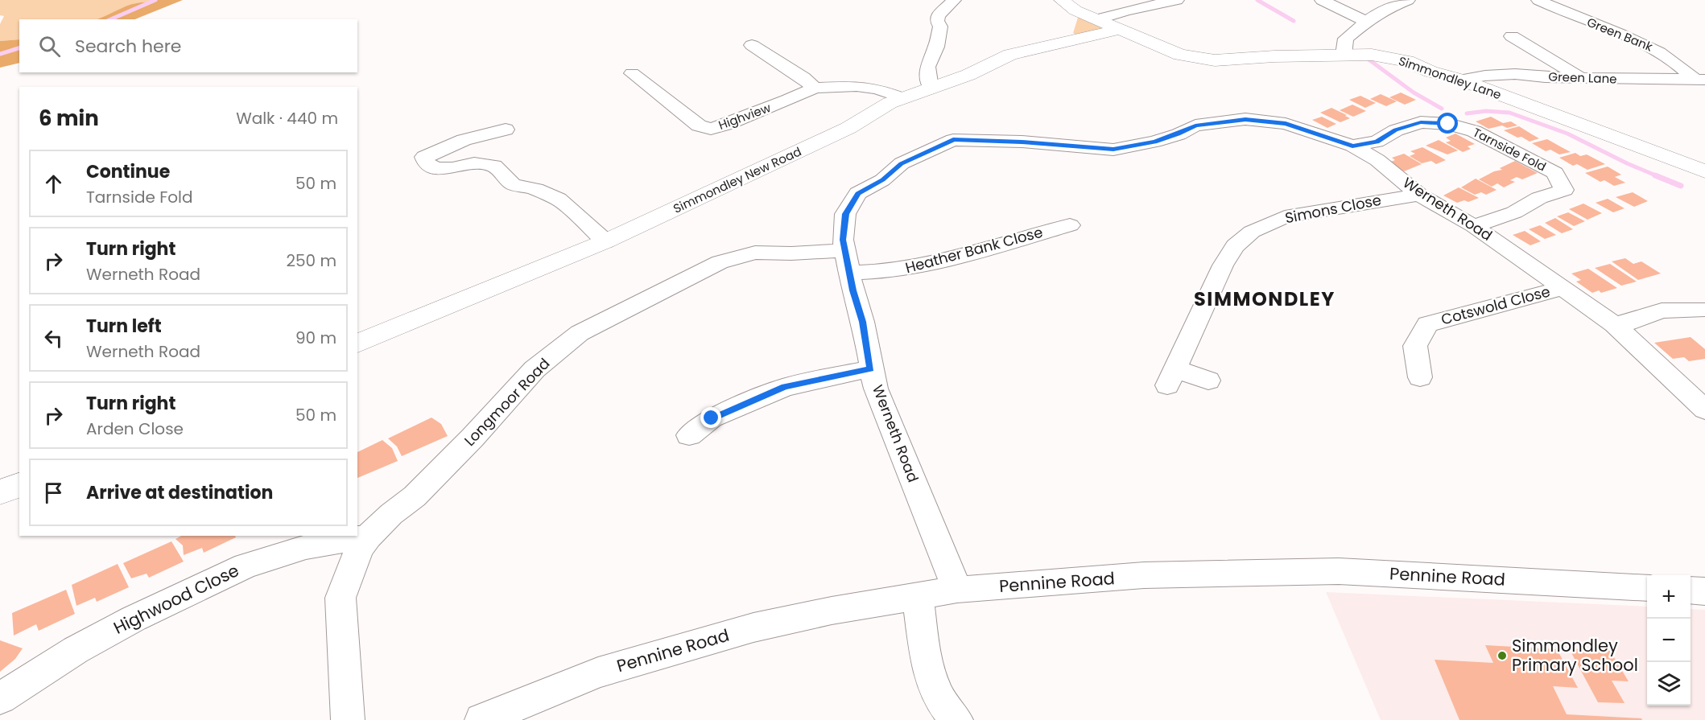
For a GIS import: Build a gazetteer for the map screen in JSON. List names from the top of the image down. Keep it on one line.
{"streets":{"street":["Green Bank","Simmondley Lane","Green Lane","Highview","Tarnside Fold","Simmondley New Road","Simons Close","Werneth Road","Heather Bank Close","Cotswold Close","Longmoor Road","Pennine Road","Highwood Close"]},"crossings":[["Green Bank","Green Lane"],["Simmondley Lane","Green Lane"],["Simmondley Lane","Simmondley New Road"],["Highview","Simmondley New Road"],["Tarnside Fold","Werneth Road"],["Simons Close","Werneth Road"],["Werneth Road","Heather Bank Close"],["Werneth Road","Cotswold Close"],["Werneth Road","Longmoor Road"],["Werneth Road","Pennine Road"],["Heather Bank Close","Longmoor Road"],["Longmoor Road","Highwood Close"]],"districts":["SIMMONDLEY"],"places":["Simmondley Primary School"],"page":{"search":"Search here","heading":["6 min","Walk · 440 m"],"list":[["Continue","Tarnside Fold","50 m"],["Turn right","Werneth Road","250 m"],["Turn left","Werneth Road","90 m"],["Turn right","Arden Close","50 m"],"Arrive at destination"],"map_buttons":["+","−"]}}
